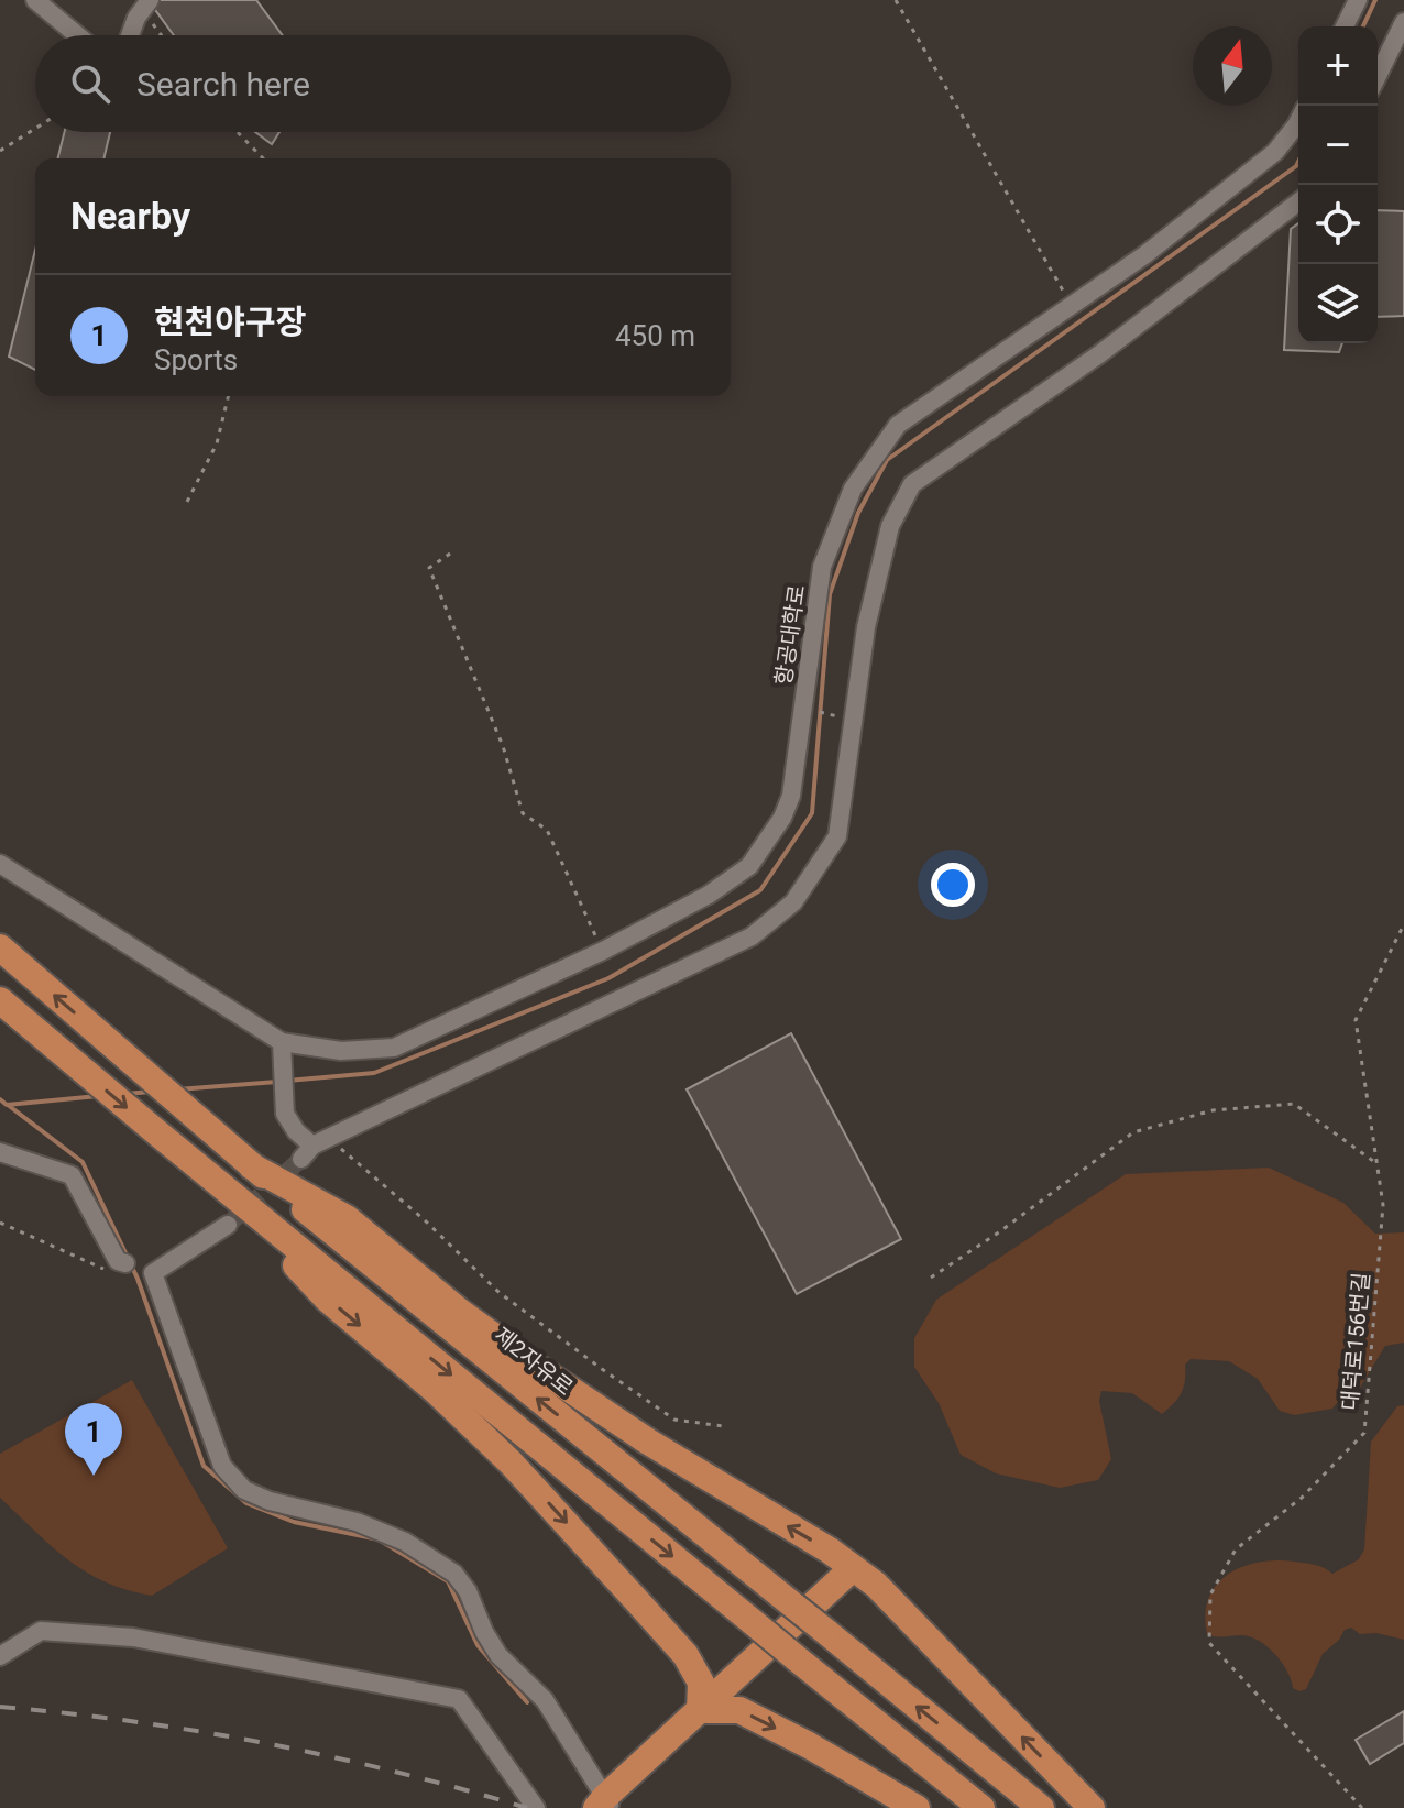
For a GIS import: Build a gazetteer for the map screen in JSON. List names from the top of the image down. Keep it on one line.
{"streets":{"highway":["제2자유로"],"street":["항공대학로"],"path":["대덕로156번길"]},"north":"top","page":{"map_buttons":["+","−"],"search":"Search here","heading":"Nearby","list":[{"mark":"1","name":"현천야구장","note":"Sports","value":"450 m"}],"pins":"1"}}
